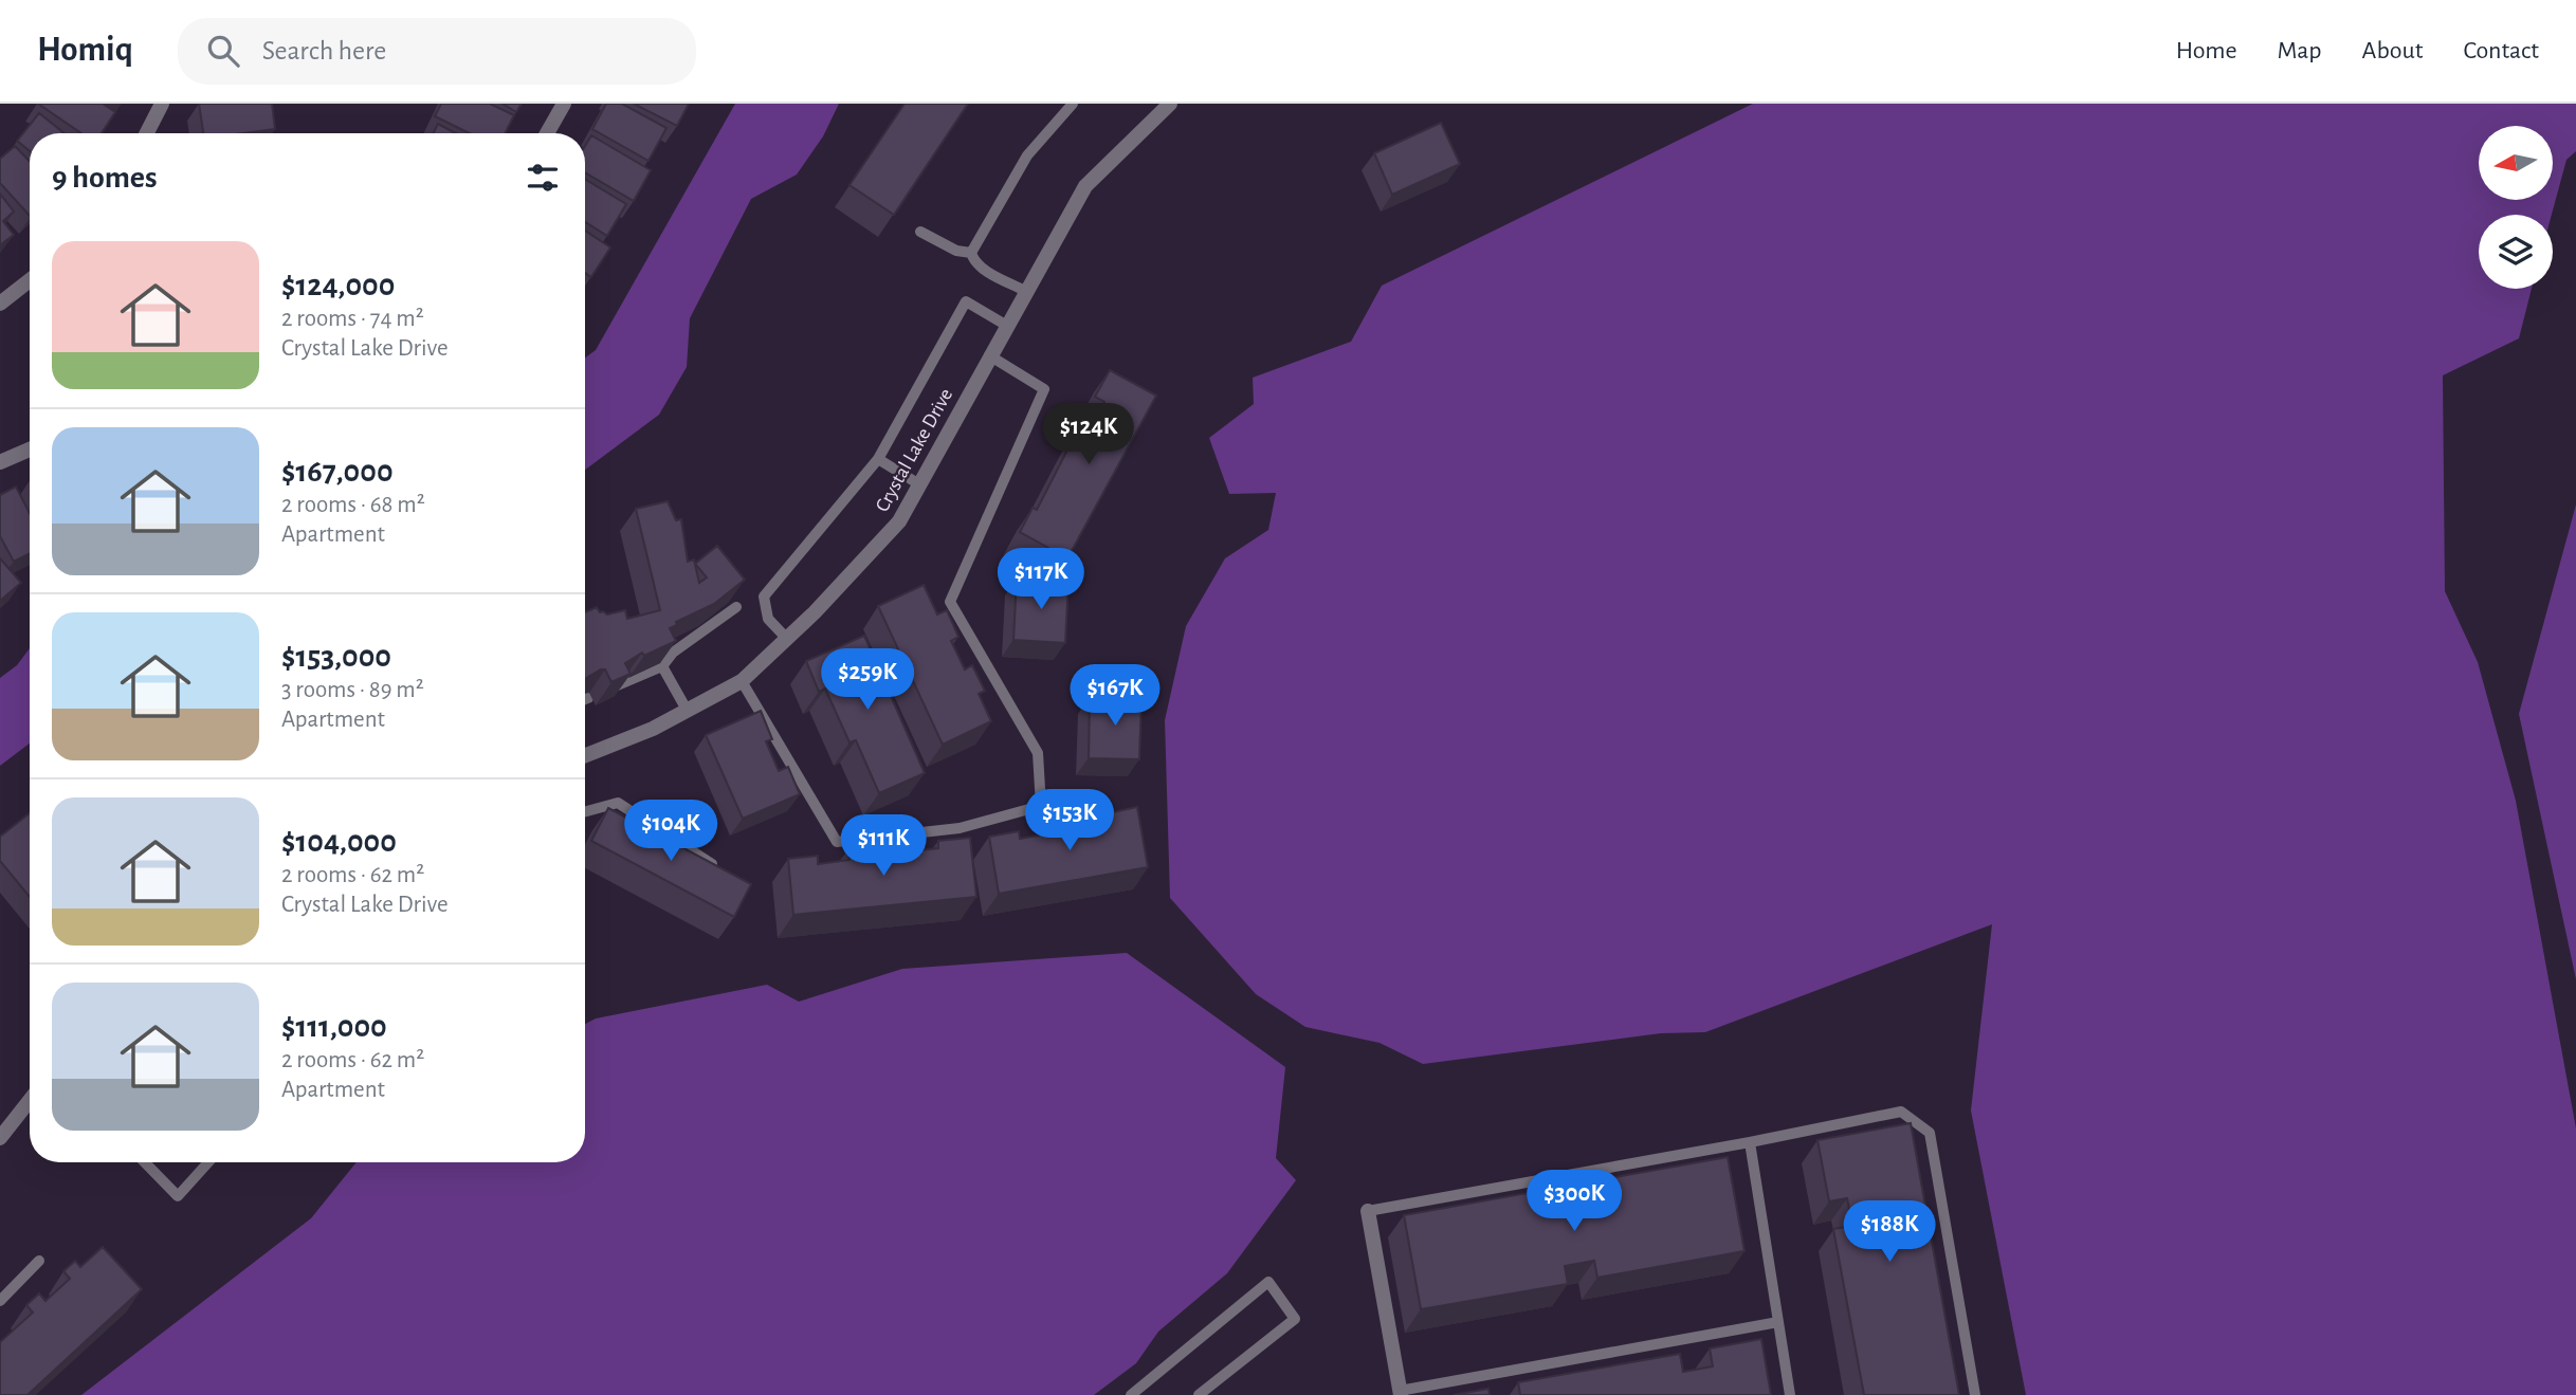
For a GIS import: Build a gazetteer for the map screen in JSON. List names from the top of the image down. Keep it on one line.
{"streets":{"street":["Crystal Lake Drive"]},"north":"left","page":{"header":"Homiq","search":"Search here","nav":["Home","Map","About","Contact"],"heading":"9 homes","list":[{"name":"$124,000","note":"2 rooms · 74 m² · Crystal Lake Drive"},{"name":"$167,000","note":"2 rooms · 68 m² · Apartment"},{"name":"$153,000","note":"3 rooms · 89 m² · Apartment"},{"name":"$104,000","note":"2 rooms · 62 m² · Crystal Lake Drive"},{"name":"$111,000","note":"2 rooms · 62 m² · Apartment"}],"price":["$124K","$117K","$259K","$167K","$153K","$104K","$111K","$300K","$188K"]}}
